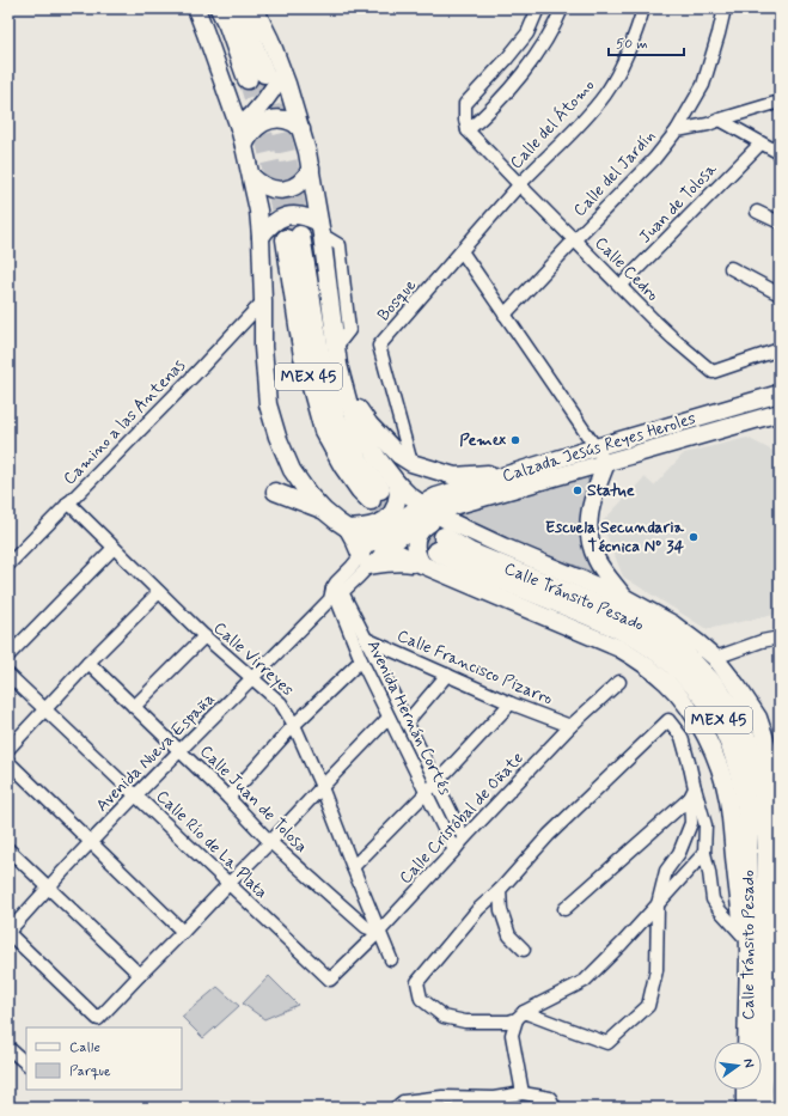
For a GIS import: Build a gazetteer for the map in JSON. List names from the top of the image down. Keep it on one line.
{"streets":{"main road":["MEX 45","Calle Tránsito Pesado"],"street":["Calle del Átomo","Calle del Jardín","Juan de Tolosa","Calle Cedro","Bosque","Camino a las Antenas","Calzada Jesús Reyes Heroles","Calle Virreyes","Calle Francisco Pizarro","Avenida Hernán Cortés","Avenida Nueva España","Calle Juan de Tolosa","Calle Cristóbal de Oñate","Calle Río de La Plata"]},"crossings":[["Calle del Átomo","Calle Cedro"],["Calle del Átomo","Bosque"],["Calle del Jardín","Calle Cedro"],["Juan de Tolosa","Calle Cedro"],["Calle Cedro","Bosque"],["Camino a las Antenas","Calle Virreyes"],["Calzada Jesús Reyes Heroles","Calle Tránsito Pesado"],["Calle Virreyes","Avenida Nueva España"],["Calle Virreyes","Calle Juan de Tolosa"],["Calle Virreyes","Calle Cristóbal de Oñate"],["Calle Francisco Pizarro","Avenida Hernán Cortés"],["Calle Francisco Pizarro","Calle Cristóbal de Oñate"],["Avenida Hernán Cortés","Avenida Nueva España"],["Avenida Hernán Cortés","Calle Cristóbal de Oñate"],["Avenida Nueva España","Calle Juan de Tolosa"],["Avenida Nueva España","Calle Río de La Plata"],["Calle Juan de Tolosa","Calle Cristóbal de Oñate"],["Calle Cristóbal de Oñate","Calle Río de La Plata"]],"places":["Pemex","Statue","Escuela Secundaria Técnica Nº 34"],"legend":["Calle","Parque"],"scale_bar":"50 m","north":"right"}
